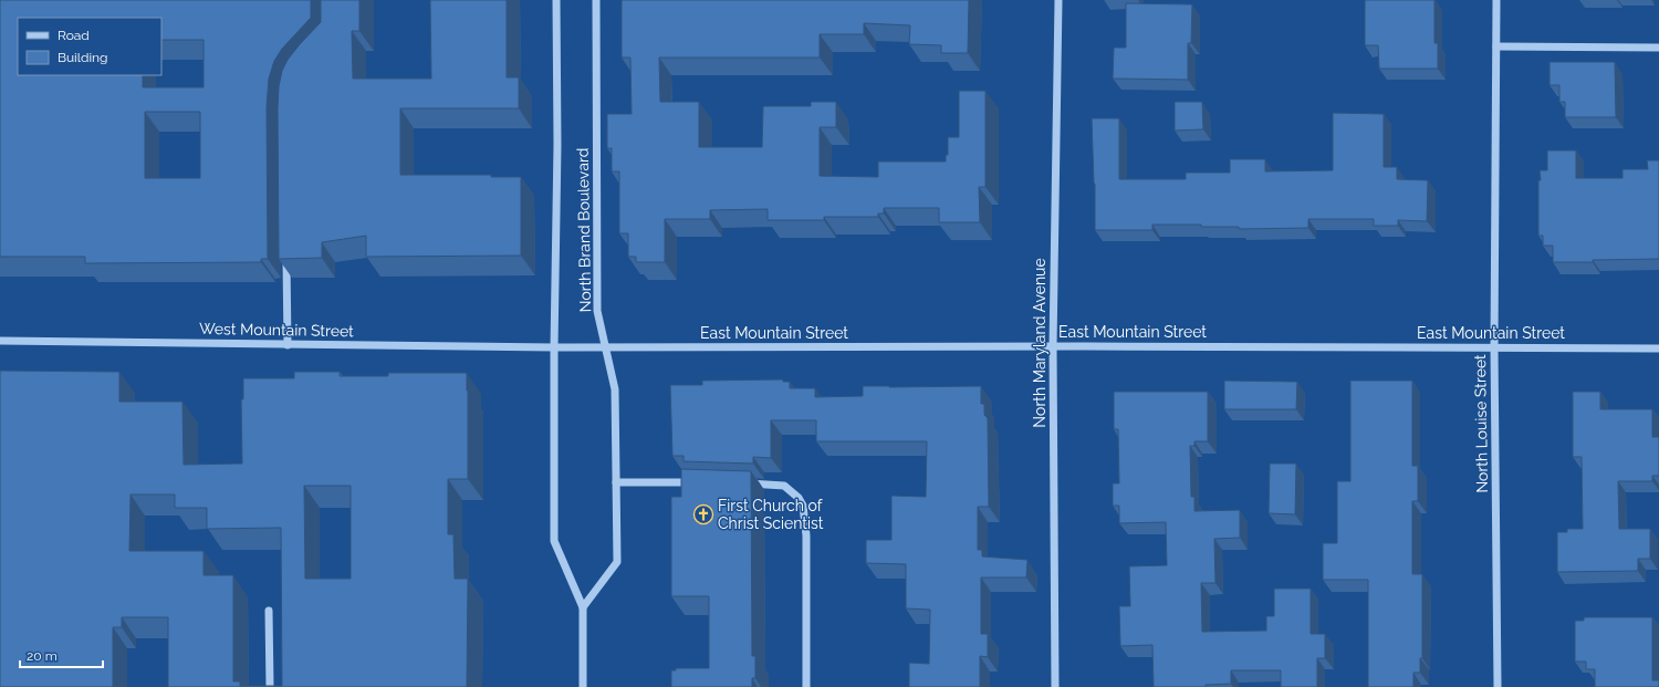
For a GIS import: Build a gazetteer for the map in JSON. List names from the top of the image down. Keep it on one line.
{"streets":{"street":["North Brand Boulevard","West Mountain Street","East Mountain Street","North Maryland Avenue","North Louise Street"]},"crossings":[["North Brand Boulevard","West Mountain Street"],["North Brand Boulevard","East Mountain Street"],["West Mountain Street","East Mountain Street"],["East Mountain Street","North Maryland Avenue"],["East Mountain Street","North Louise Street"]],"places":{"church":["First Church of Christ Scientist"]},"legend":["Road","Building"],"scale_bar":"20 m"}
